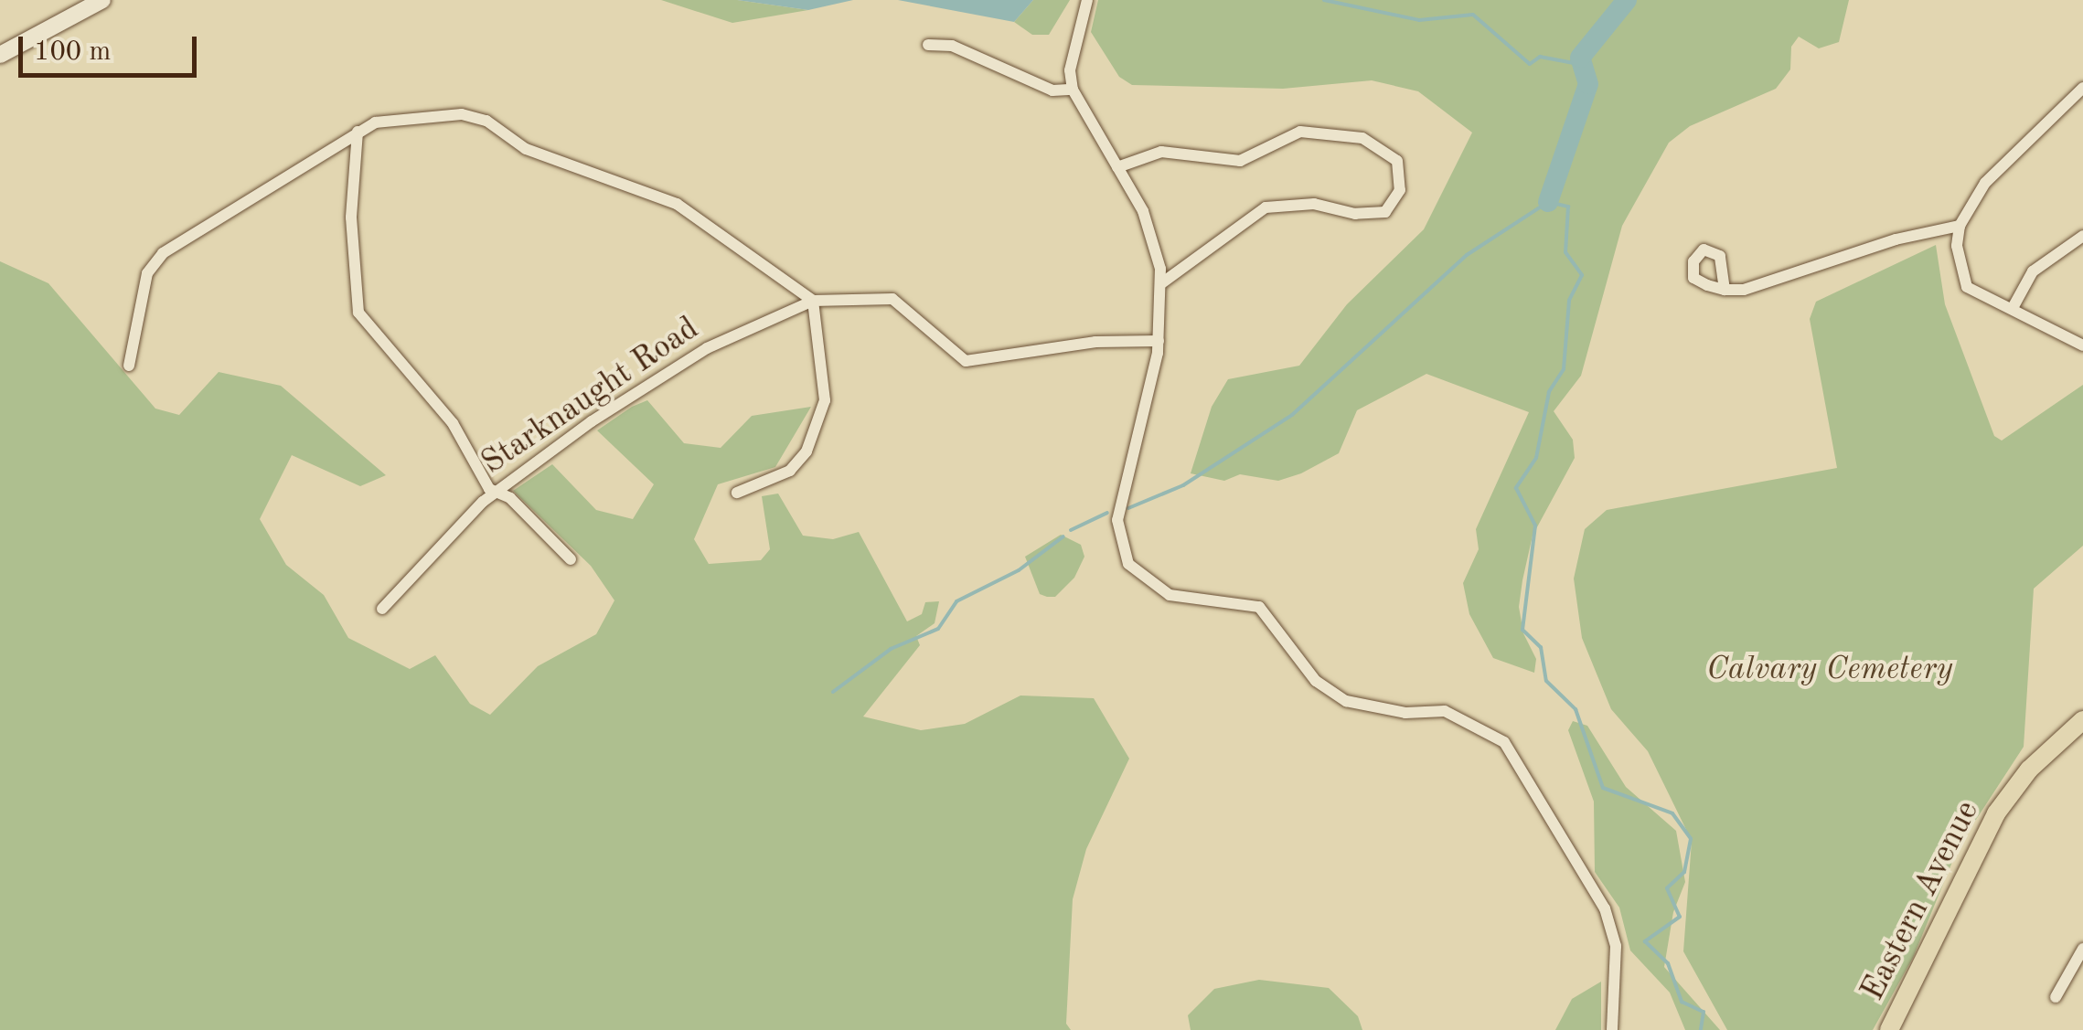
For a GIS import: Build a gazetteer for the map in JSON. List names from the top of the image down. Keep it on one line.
{"streets":{"main road":["Eastern Avenue"],"street":["Starknaught Road"]},"parks":["Calvary Cemetery"],"scale_bar":"100 m"}
